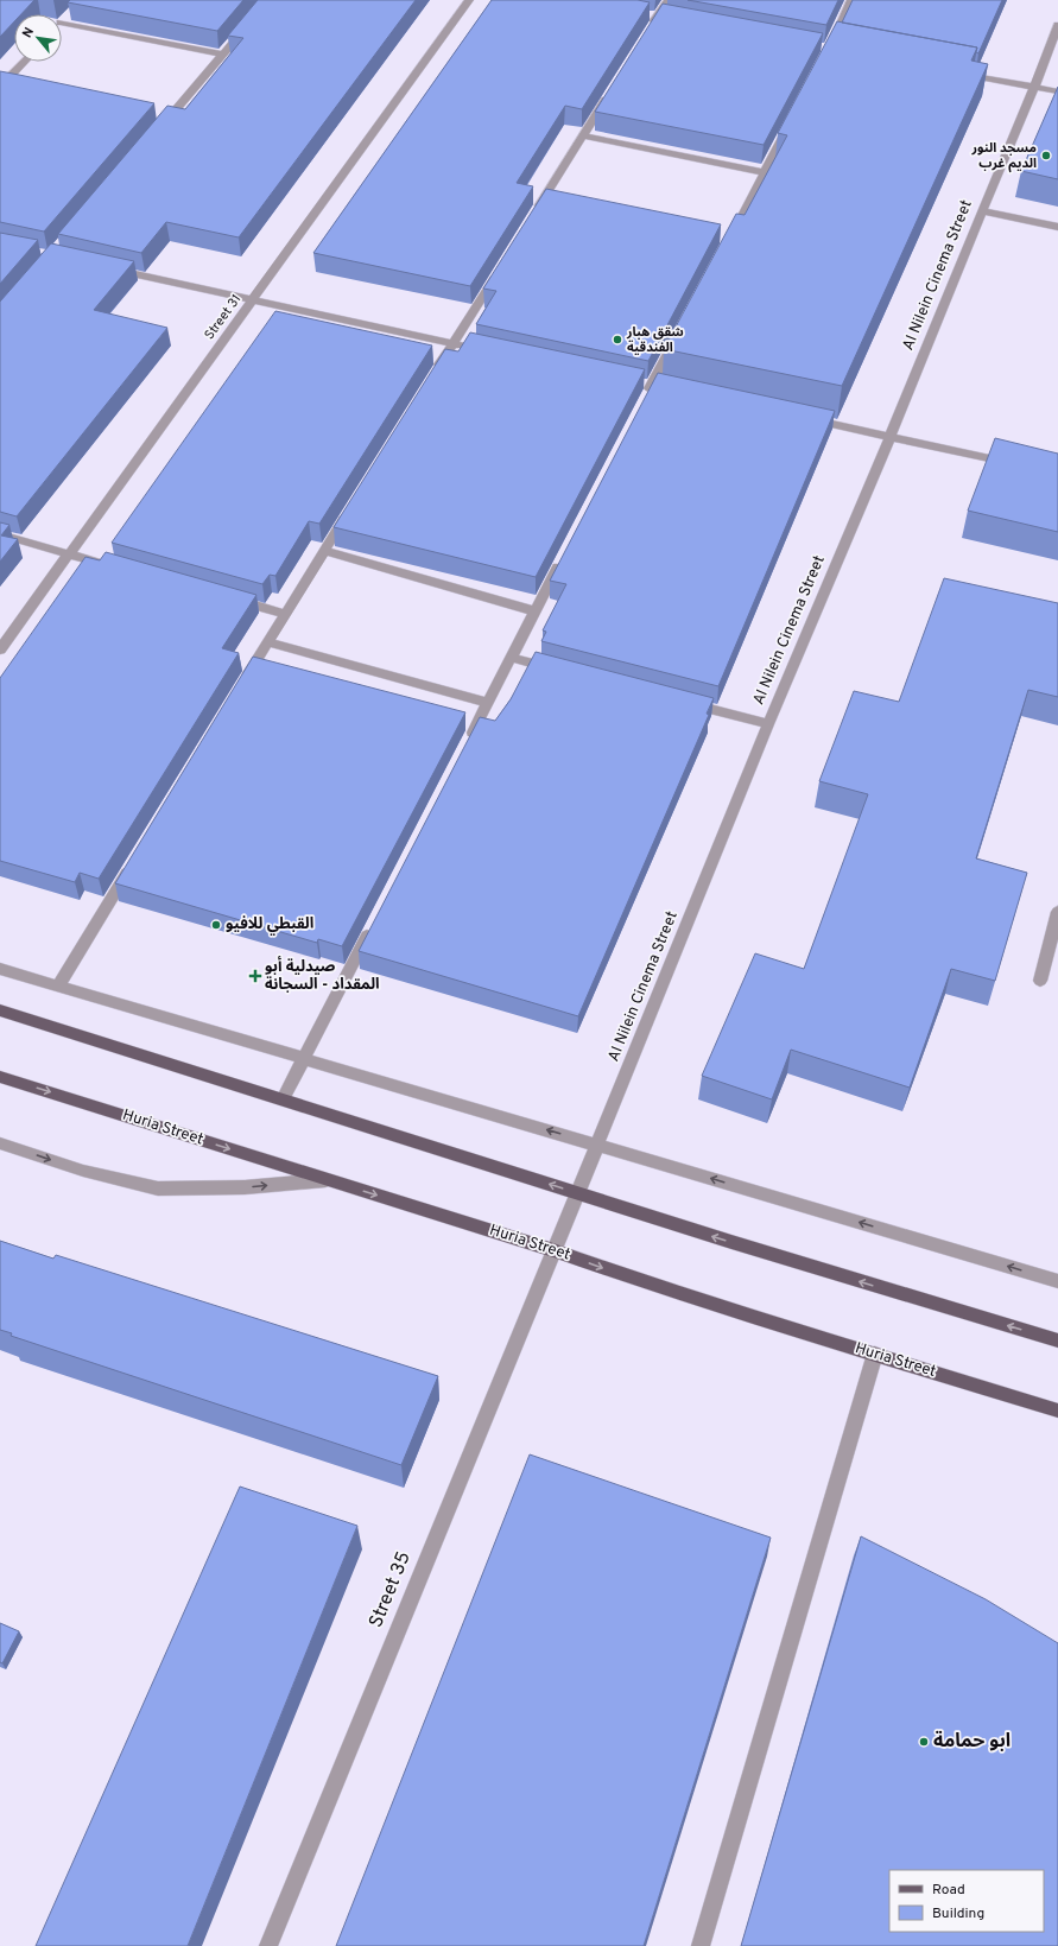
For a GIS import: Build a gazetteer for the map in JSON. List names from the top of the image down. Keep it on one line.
{"streets":{"main road":["Huria Street"],"street":["Al Nilein Cinema Street","Street 31","Street 35"]},"crossings":[["Al Nilein Cinema Street","Huria Street"],["Al Nilein Cinema Street","Street 35"],["Huria Street","Street 35"]],"places":{"other":["مسجد النور الديم غرب","شقق هبار الفندقية","القبطي للافيو","ابو حمامة"],"health":["صيدلية أبو المقداد - السجانة"]},"legend":["Road","Building"],"north":"top left"}
